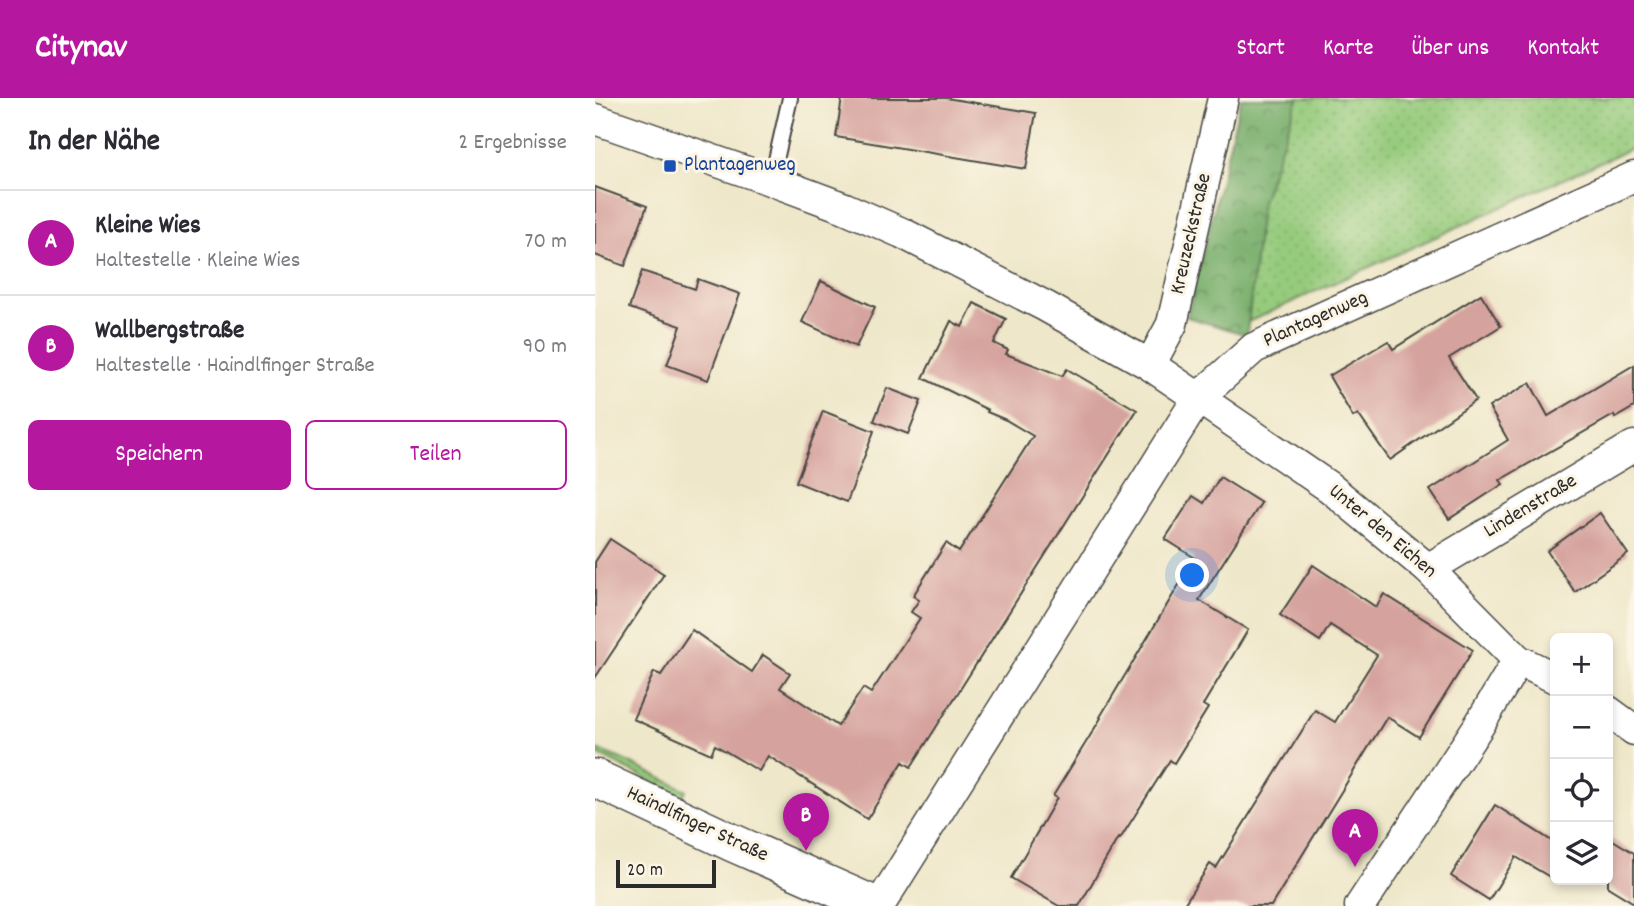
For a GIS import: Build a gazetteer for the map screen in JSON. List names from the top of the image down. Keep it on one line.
{"streets":{"street":["Kreuzeckstraße","Plantagenweg","Lindenstraße","Unter den Eichen","Haindlfinger Straße"]},"crossings":[["Plantagenweg","Unter den Eichen"],["Plantagenweg","Haindlfinger Straße"],["Lindenstraße","Unter den Eichen"]],"places":{"transit":["Plantagenweg"]},"scale_bar":"20 m","page":{"header":"Citynav","nav":["Start","Karte","Über uns","Kontakt"],"heading":["In der Nähe","2 Ergebnisse"],"list":[{"mark":"A","name":"Kleine Wies","note":"Haltestelle · Kleine Wies","value":"70 m"},{"mark":"B","name":"Wallbergstraße","note":"Haltestelle · Haindlfinger Straße","value":"90 m"}],"buttons":["Speichern","Teilen"],"map_buttons":["+","−"],"pins":["B","A"],"scale":"20 m"}}
